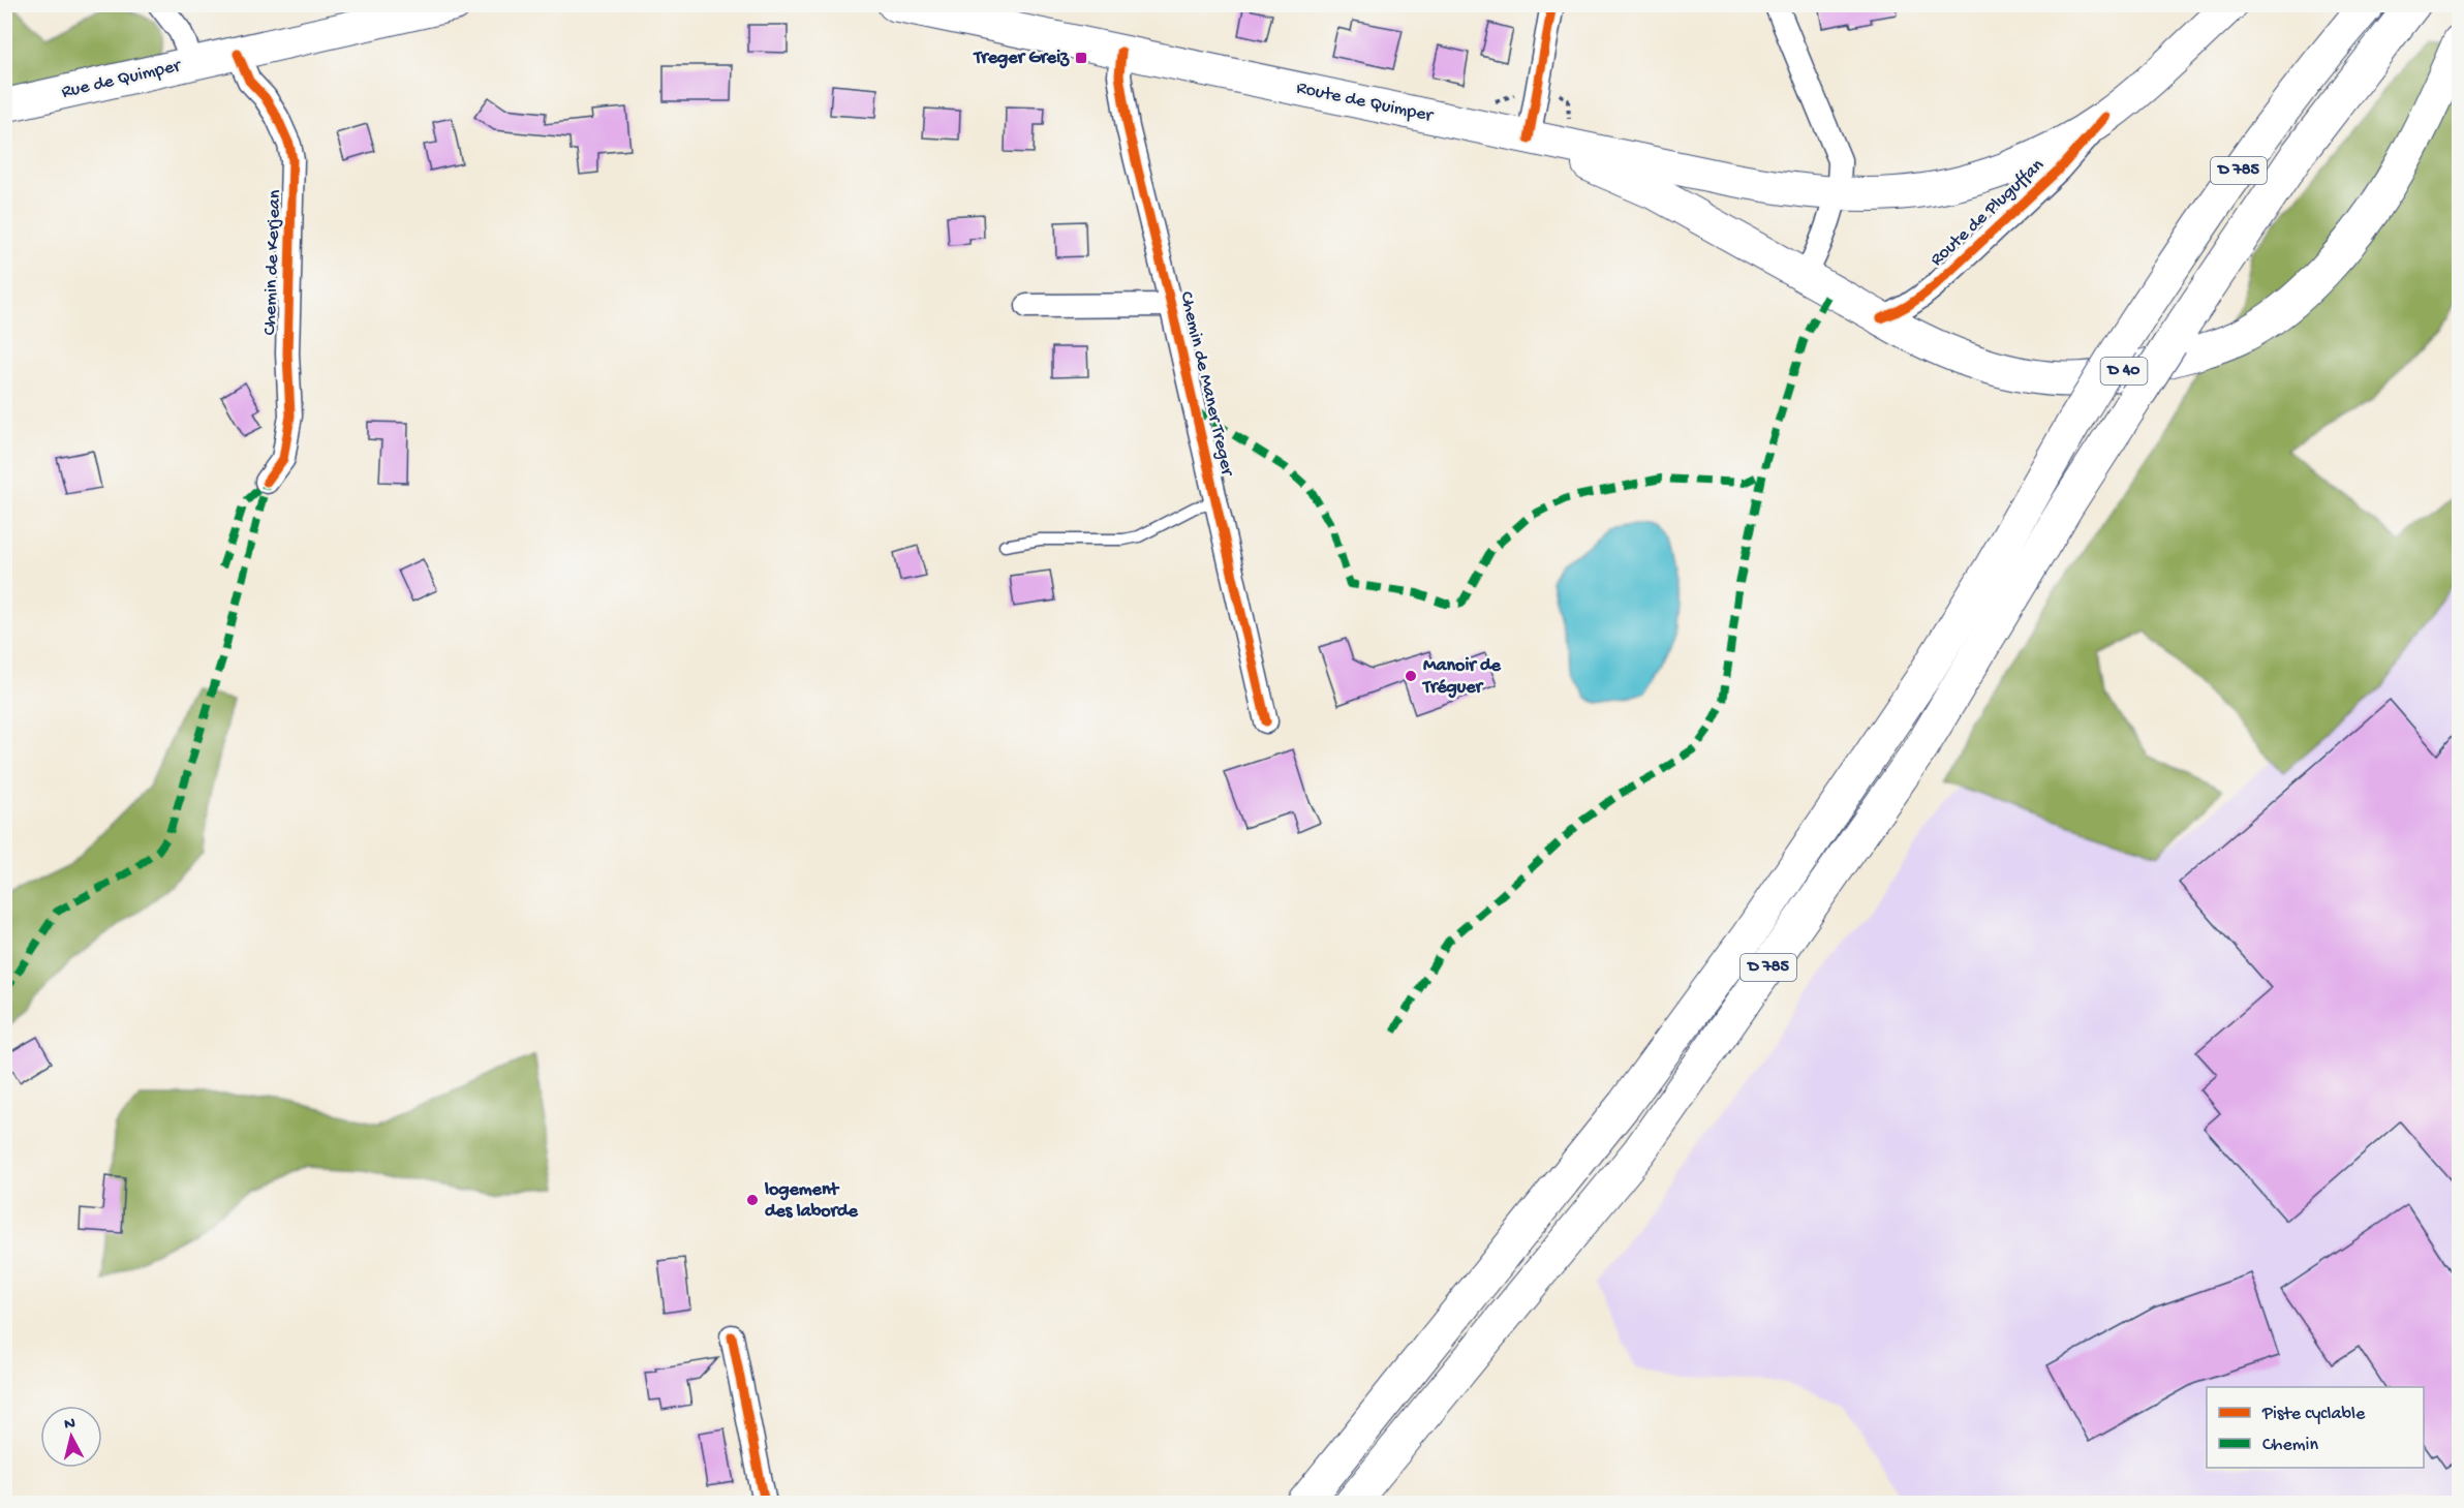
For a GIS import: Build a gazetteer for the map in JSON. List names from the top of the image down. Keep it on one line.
{"streets":{"highway":["D 785","D 40"],"main road":["Rue de Quimper","Route de Quimper","Route de Pluguffan"],"street":["Chemin de Kerjean","Chemin de Maner Treger"]},"crossings":[["Rue de Quimper","Chemin de Kerjean"],["Route de Quimper","Route de Pluguffan"],["Route de Quimper","D 40"],["Route de Quimper","Chemin de Maner Treger"],["Route de Pluguffan","D 40"]],"places":{"transit":["Treger Greiz"],"other":["Manoir de Tréguer","logement des laborde"]},"legend":["Piste cyclable","Chemin"],"north":"top"}
